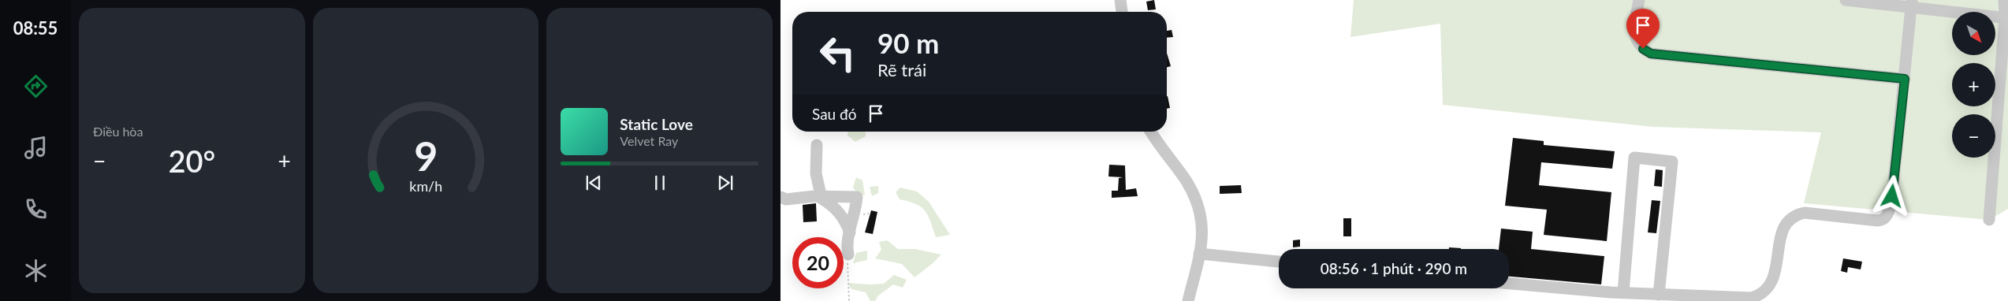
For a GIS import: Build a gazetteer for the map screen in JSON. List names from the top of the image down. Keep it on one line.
{"north":"bottom right","page":{"tabs":"08:55","tile":"Điều hòa","map_buttons":["+","−"],"turn":["90 m","Rẽ trái"],"then":"Sau đó","song":["Static Love","Velvet Ray"],"heat":["−","20°","+"],"limit":"20","trip":"08:56 · 1 phút · 290 m","gauge":["9","km/h"]}}
